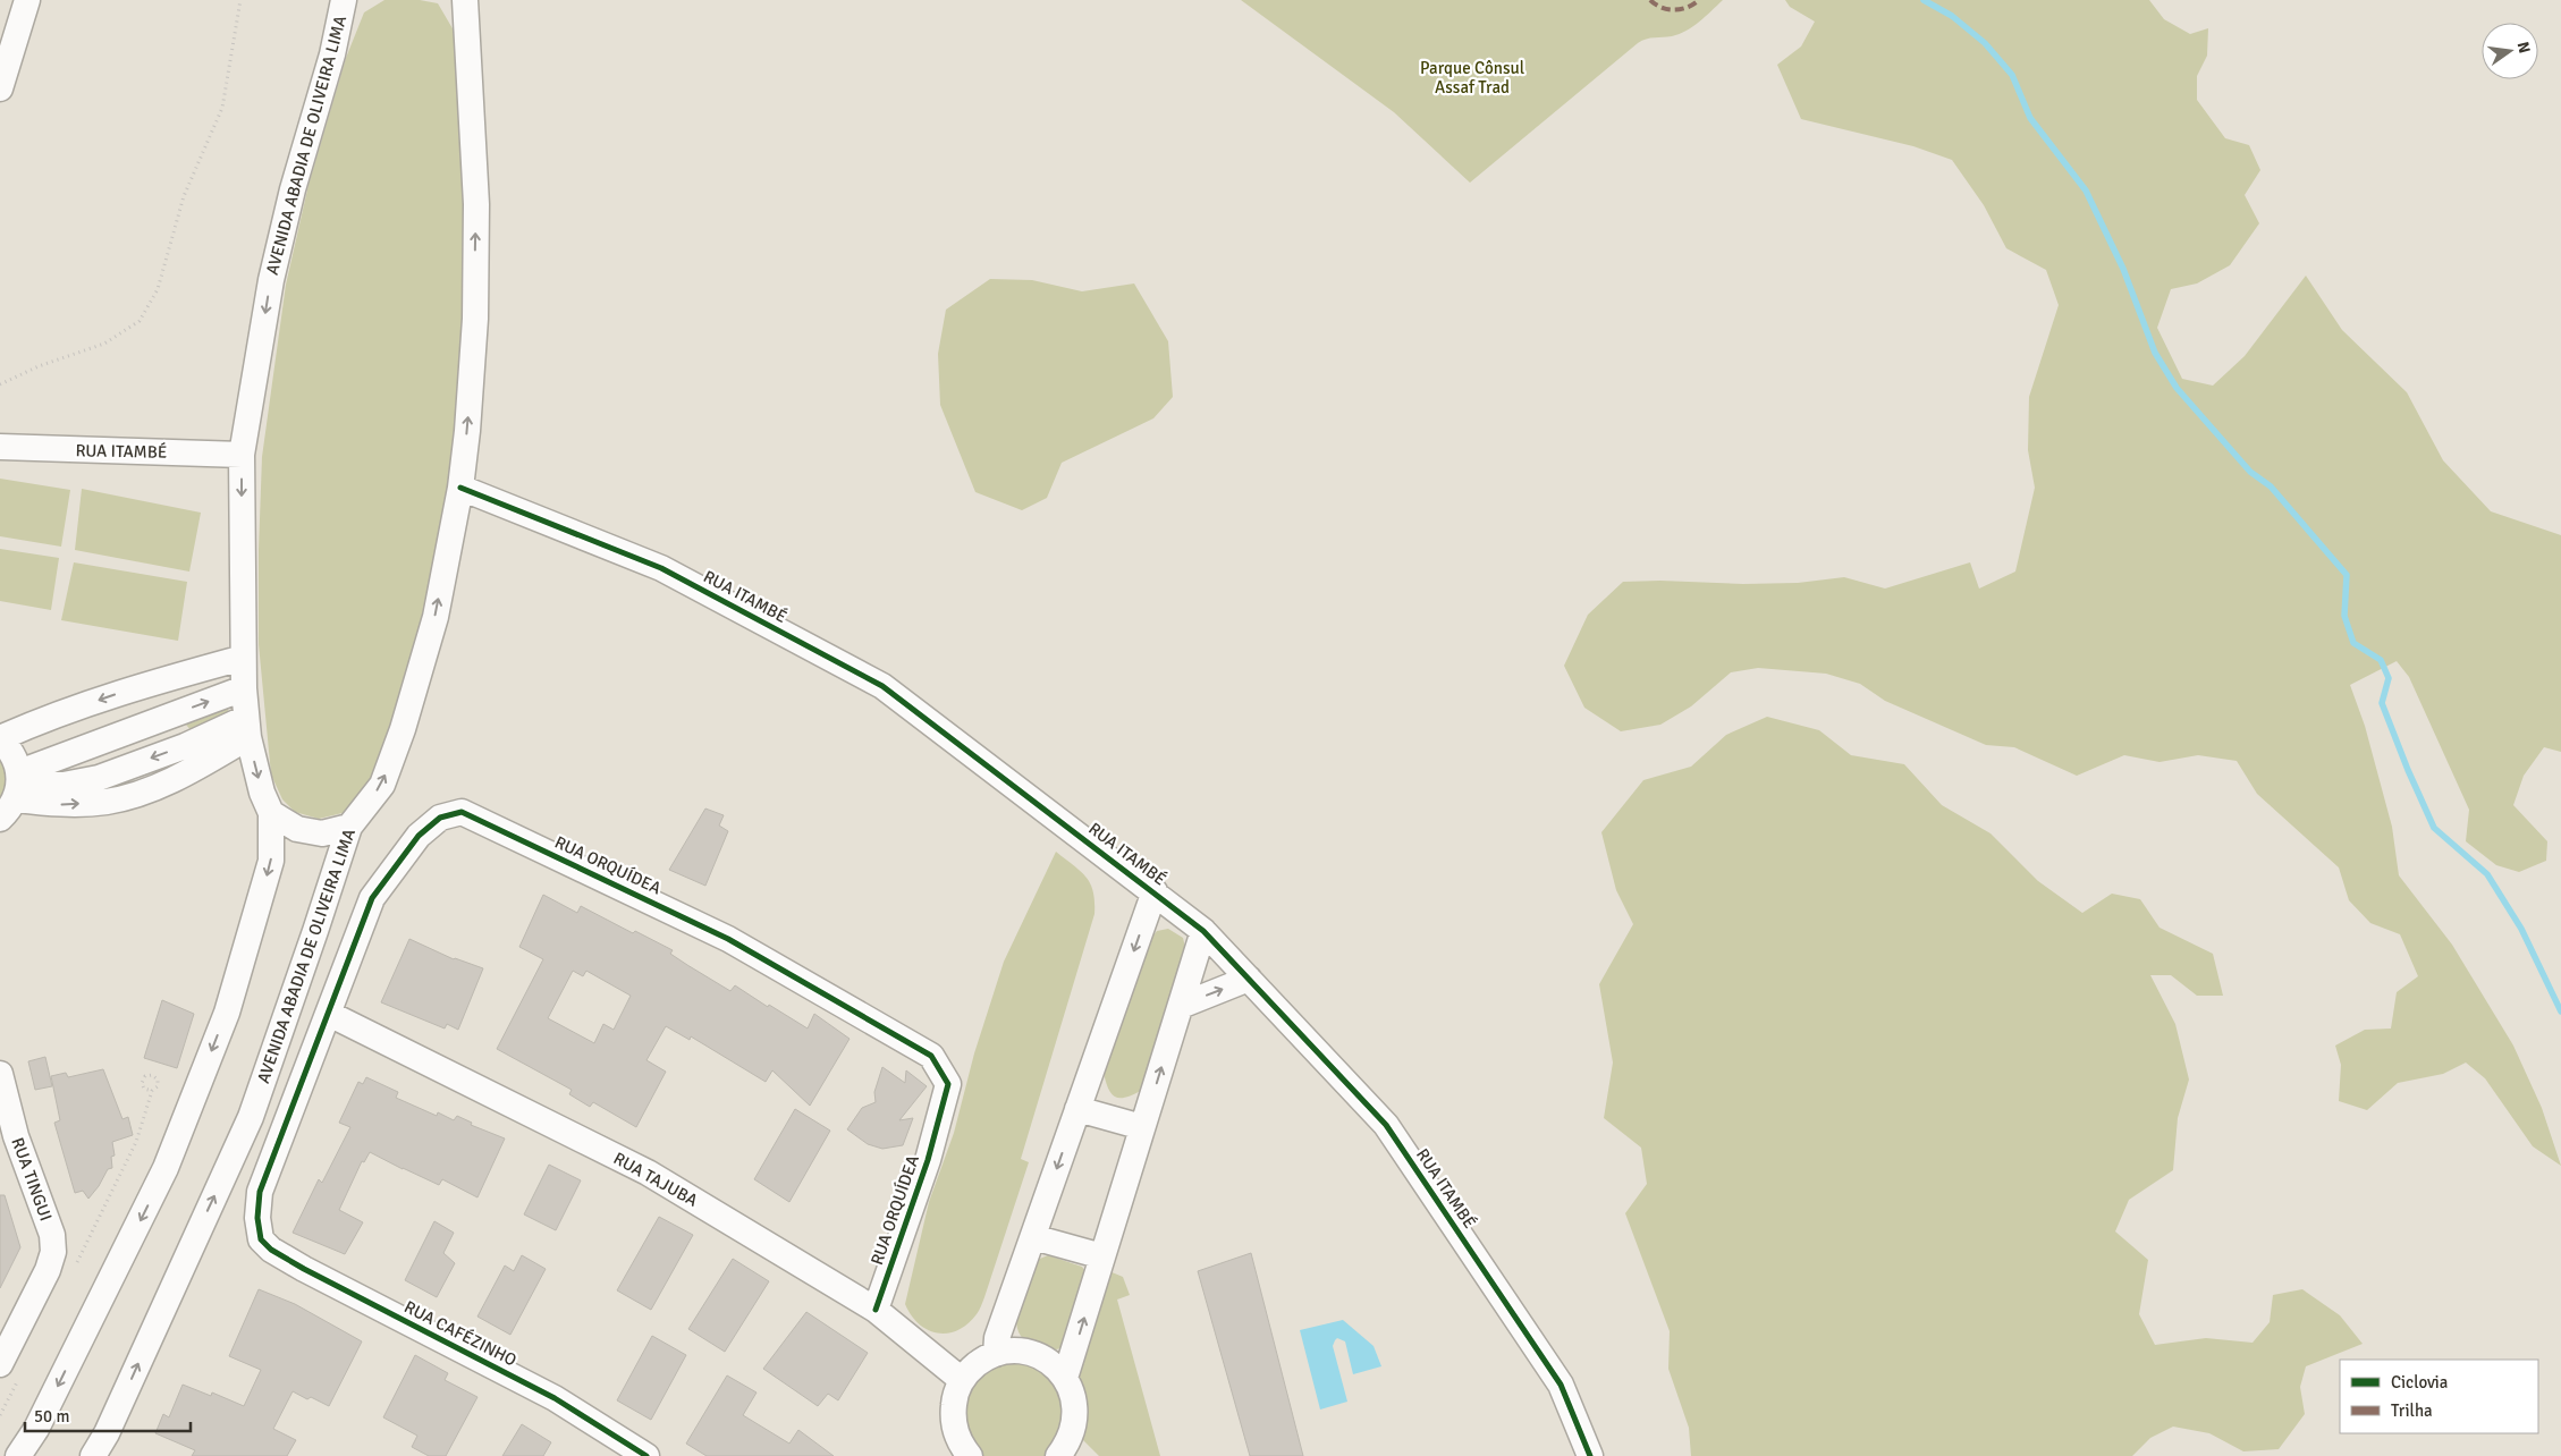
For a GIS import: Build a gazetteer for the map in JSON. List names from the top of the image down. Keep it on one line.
{"streets":{"street":["AVENIDA ABADIA DE OLIVEIRA LIMA","RUA ITAMBÉ","RUA ORQUÍDEA","RUA TINGUI","RUA TAJUBA","RUA CAFÉZINHO"]},"crossings":[["AVENIDA ABADIA DE OLIVEIRA LIMA","RUA ITAMBÉ"],["RUA ORQUÍDEA","RUA TAJUBA"],["RUA ORQUÍDEA","RUA CAFÉZINHO"]],"parks":["Parque Cônsul Assaf Trad"],"legend":["Ciclovia","Trilha"],"scale_bar":"50 m","north":"right"}
